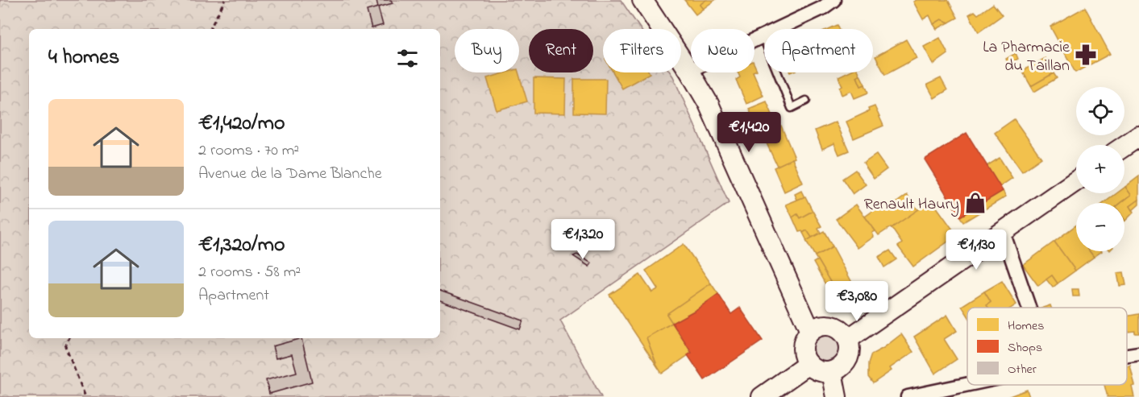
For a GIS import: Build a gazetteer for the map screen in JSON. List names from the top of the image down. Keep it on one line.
{"places":{"pharmacy":["La Pharmacie du Taillan"],"shop":["Renault Haury"]},"legend":["Homes","Shops","Other"],"page":{"chip":["Buy","Rent","Filters","New","Apartment"],"heading":"4 homes","map_buttons":["+","−"],"list":[{"name":"€1,420/mo","note":"2 rooms · 70 m² · Avenue de la Dame Blanche"},{"name":"€1,320/mo","note":"2 rooms · 58 m² · Apartment"}],"price":["€1,420","€1,320","€1,130","€3,080"]}}
